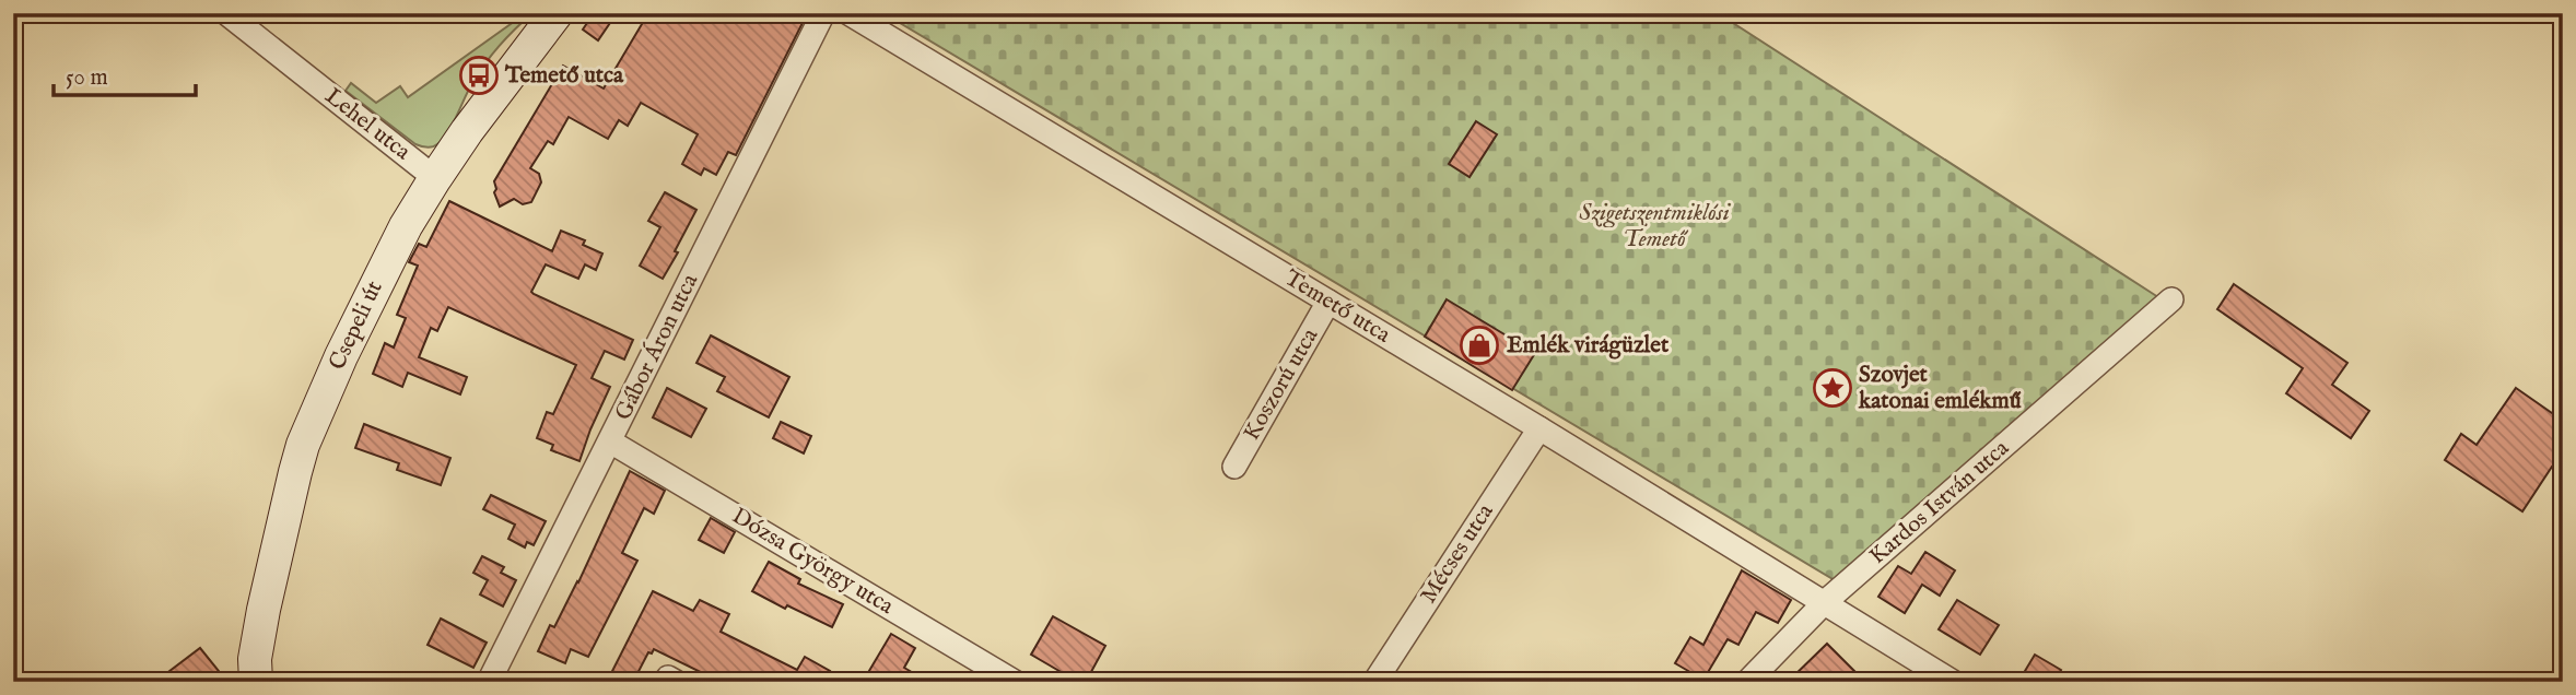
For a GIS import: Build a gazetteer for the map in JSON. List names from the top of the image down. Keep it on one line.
{"streets":{"street":["Lehel utca","Temető utca","Csepeli út","Gábor Áron utca","Koszorú utca","Kardos István utca","Mécses utca","Dózsa György utca"]},"crossings":[["Lehel utca","Csepeli út"],["Temető utca","Koszorú utca"],["Temető utca","Kardos István utca"],["Temető utca","Mécses utca"],["Gábor Áron utca","Dózsa György utca"]],"parks":["Szigetszentmiklósi Temető"],"places":{"bus stop":["Temető utca"],"shop":["Emlék virágüzlet"],"place":["Szovjet katonai emlékmű"]},"scale_bar":"50 m"}
